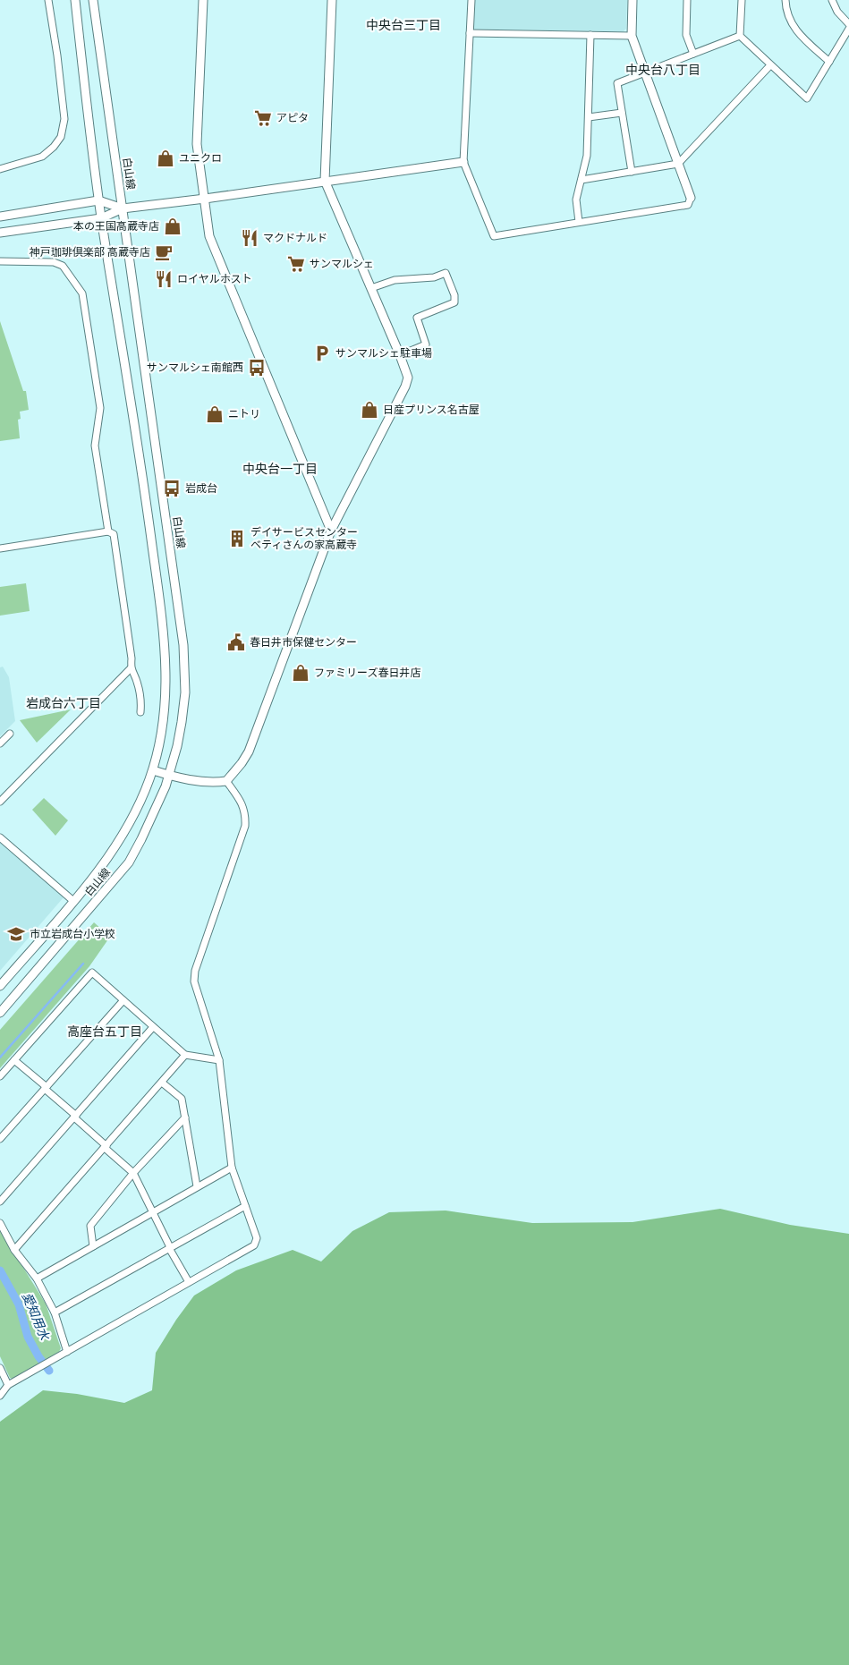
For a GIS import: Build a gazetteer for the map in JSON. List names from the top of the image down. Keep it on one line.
{"streets":{"street":["白山線"]},"districts":["中央台三丁目","中央台八丁目","中央台一丁目","岩成台六丁目","高座台五丁目"],"water":["愛知用水"],"places":{"supermarket":["アピタ","サンマルシェ"],"shop":["ユニクロ","本の王国高蔵寺店","日産プリンス名古屋","ニトリ","ファミリーズ春日井店"],"restaurant":["マクドナルド","ロイヤルホスト"],"cafe":["神戸珈琲倶楽部 高蔵寺店"],"parking":["サンマルシェ駐車場"],"bus stop":["サンマルシェ南館西","岩成台"],"building":["デイサービスセンター ベティさんの家高蔵寺"],"public building":["春日井市保健センター"],"school or university":["市立岩成台小学校"]}}
